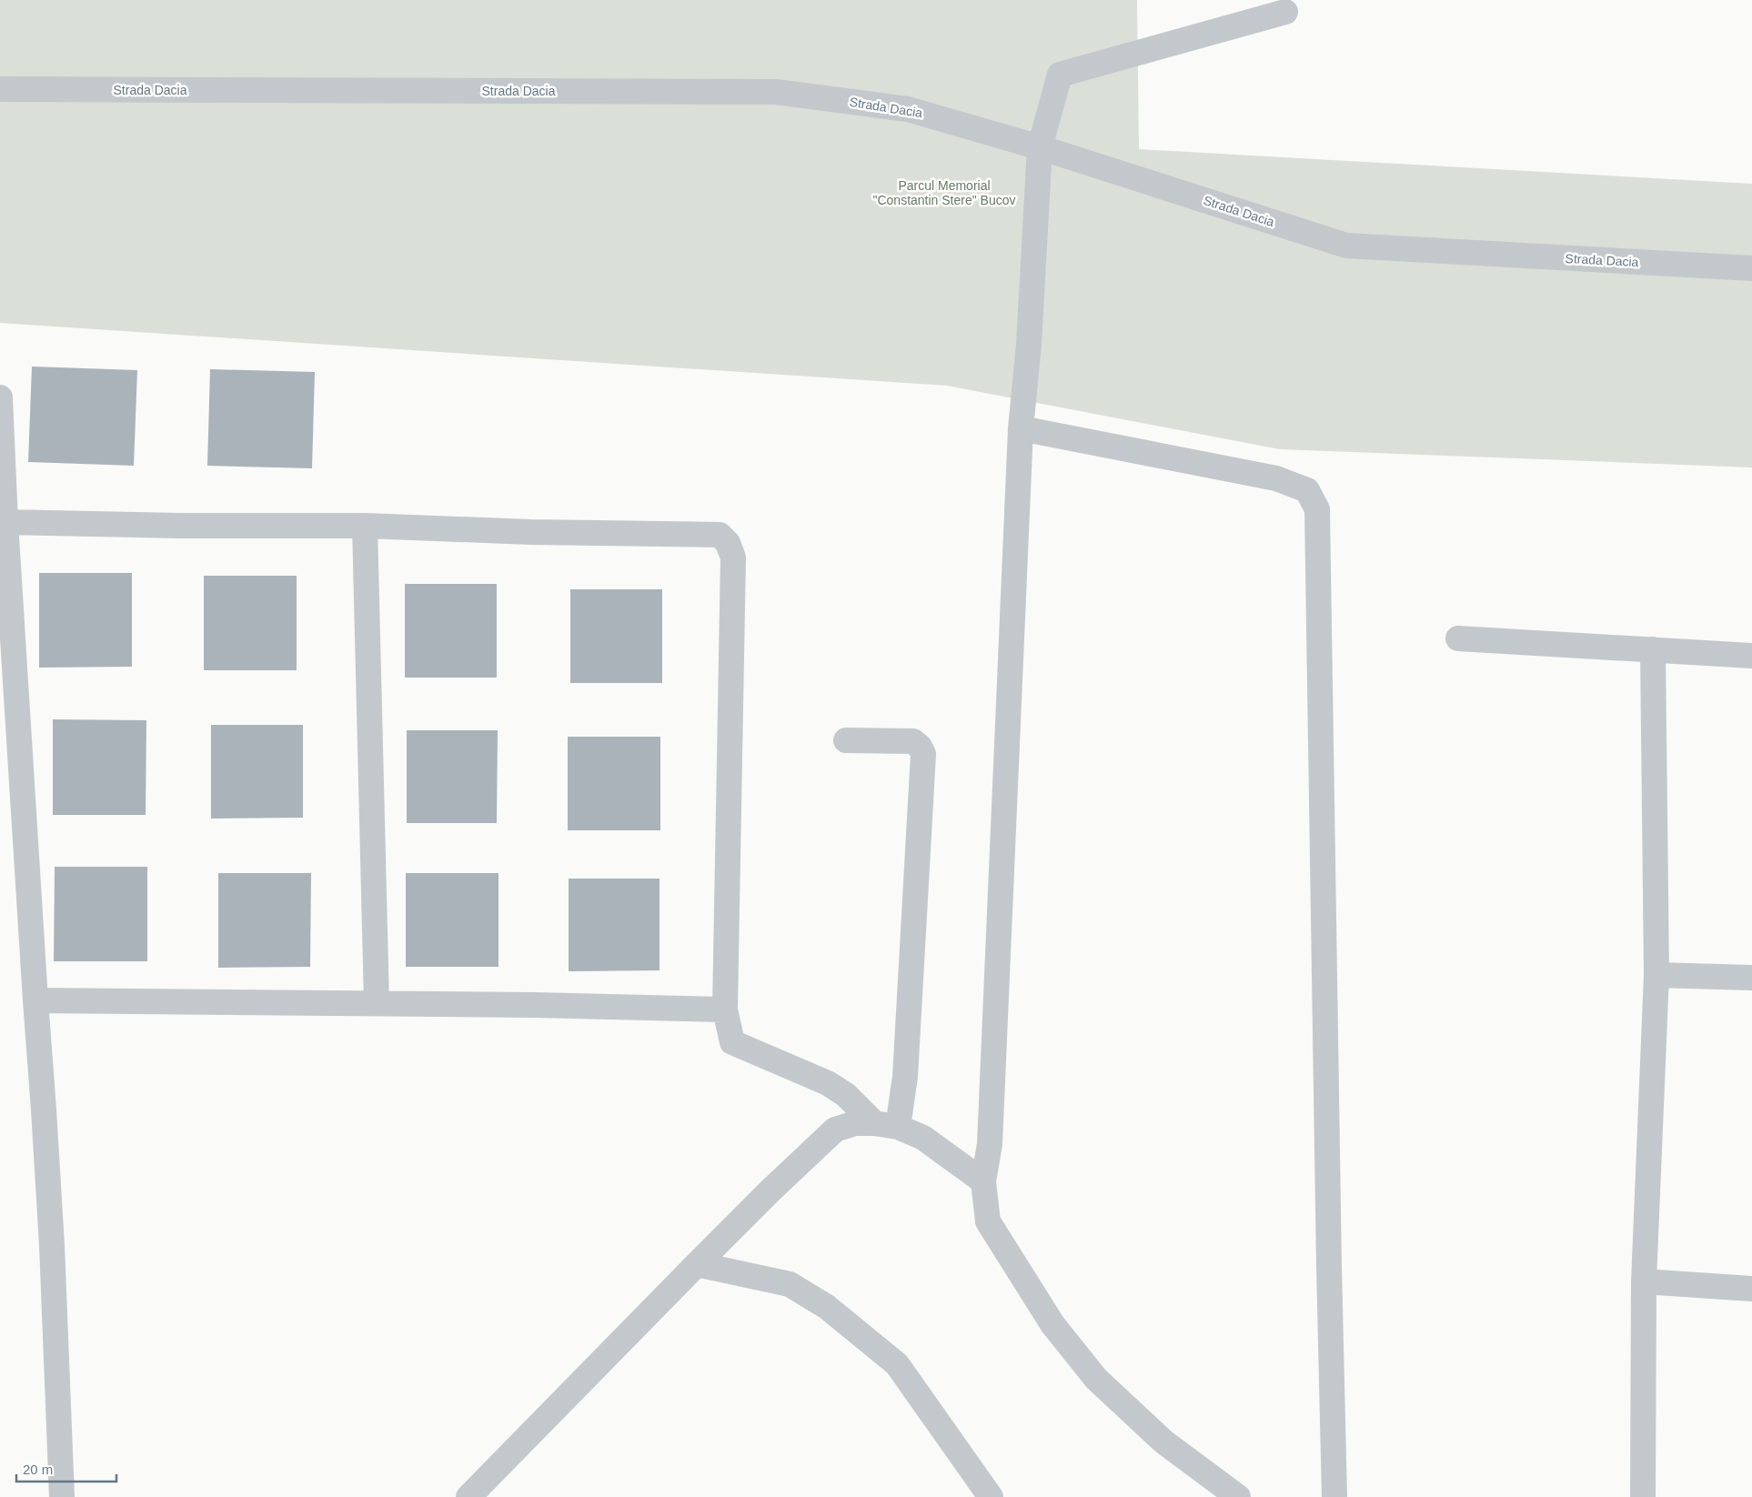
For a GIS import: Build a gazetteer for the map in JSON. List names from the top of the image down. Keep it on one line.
{"streets":{"street":["Strada Dacia"]},"parks":["Parcul Memorial \"Constantin Stere\" Bucov"],"scale_bar":"20 m"}
